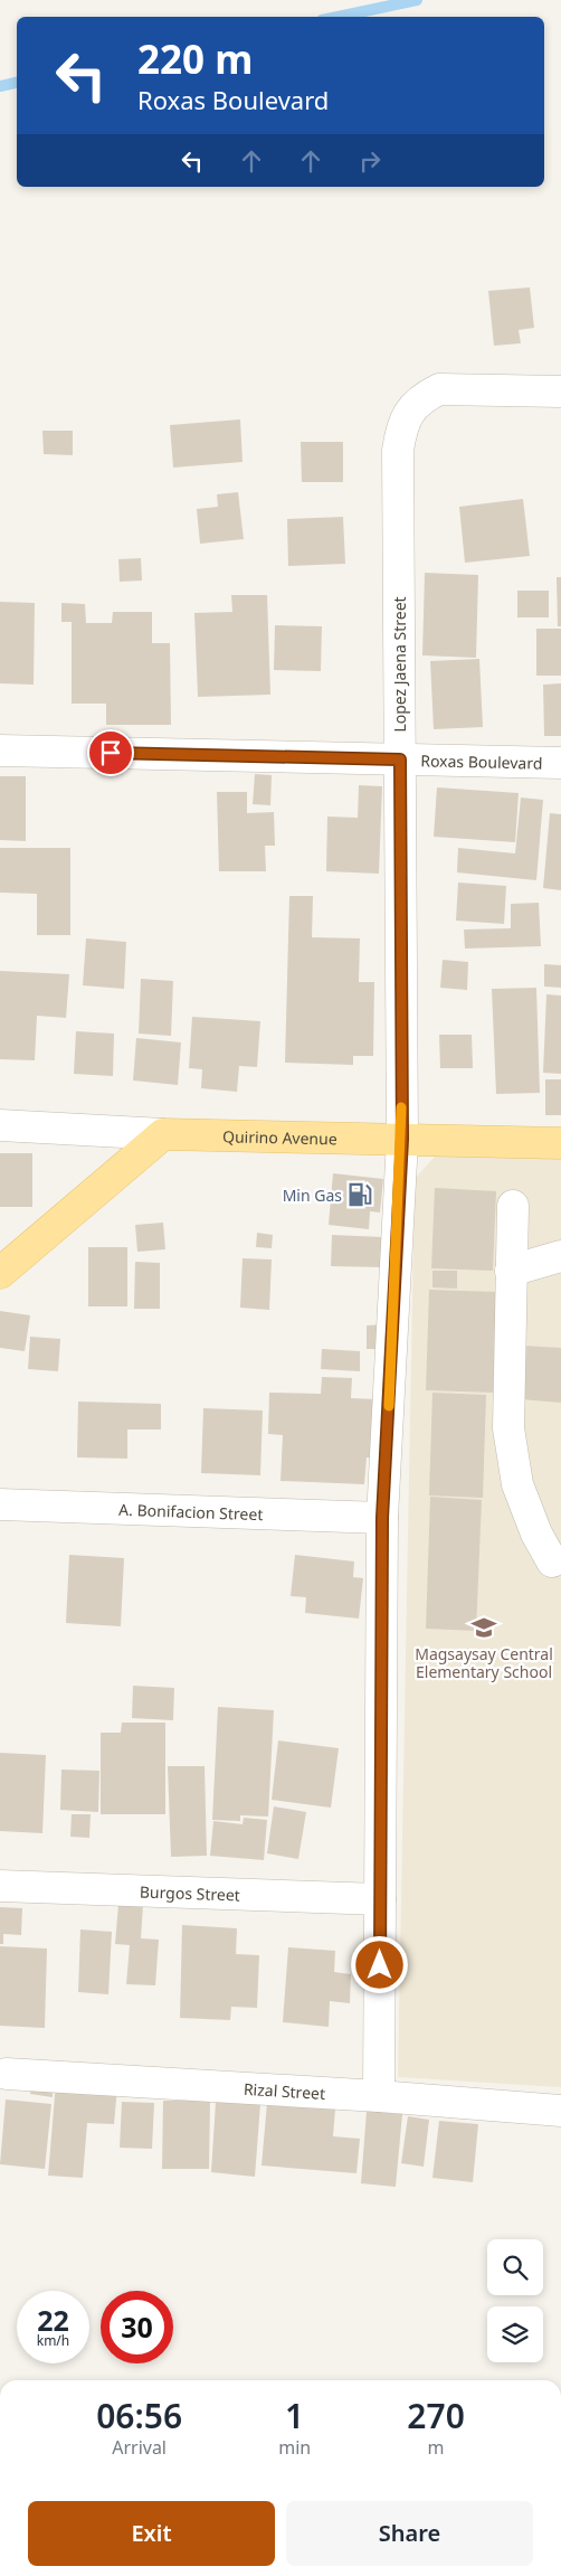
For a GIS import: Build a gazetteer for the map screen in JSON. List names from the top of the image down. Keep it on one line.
{"streets":{"main road":["Quirino Avenue"],"street":["Lopez Jaena Street","Roxas Boulevard","A. Bonifacion Street","Burgos Street","Rizal Street"]},"crossings":[["Lopez Jaena Street","Roxas Boulevard"],["Lopez Jaena Street","Quirino Avenue"],["Lopez Jaena Street","A. Bonifacion Street"],["Lopez Jaena Street","Burgos Street"],["Lopez Jaena Street","Rizal Street"]],"places":{"fuel station":["Min Gas"],"school or university":["Magsaysay Central Elementary School"]},"page":{"turn":["220 m","Roxas Boulevard"],"speed":"22 km/h","limit":"30","eta":["06:56","Arrival","1","min","270","m"],"buttons":["Exit","Share"]}}
